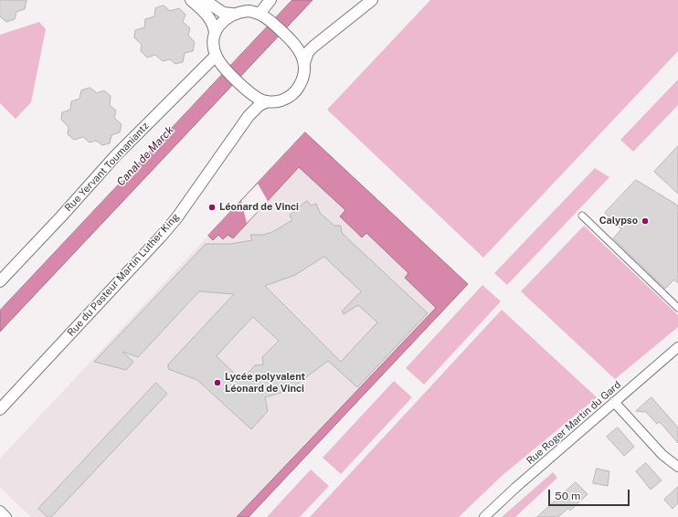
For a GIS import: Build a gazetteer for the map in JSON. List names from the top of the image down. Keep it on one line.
{"streets":{"street":["Rue Yervant Toumaniantz","Rue du Pasteur Martin Luther King","Rue Roger Martin du Gard"]},"crossings":[["Rue Yervant Toumaniantz","Rue du Pasteur Martin Luther King"]],"water":["Canal de Marck"],"places":["Léonard de Vinci","Calypso","Lycée polyvalent Léonard de Vinci"],"scale_bar":"50 m"}
